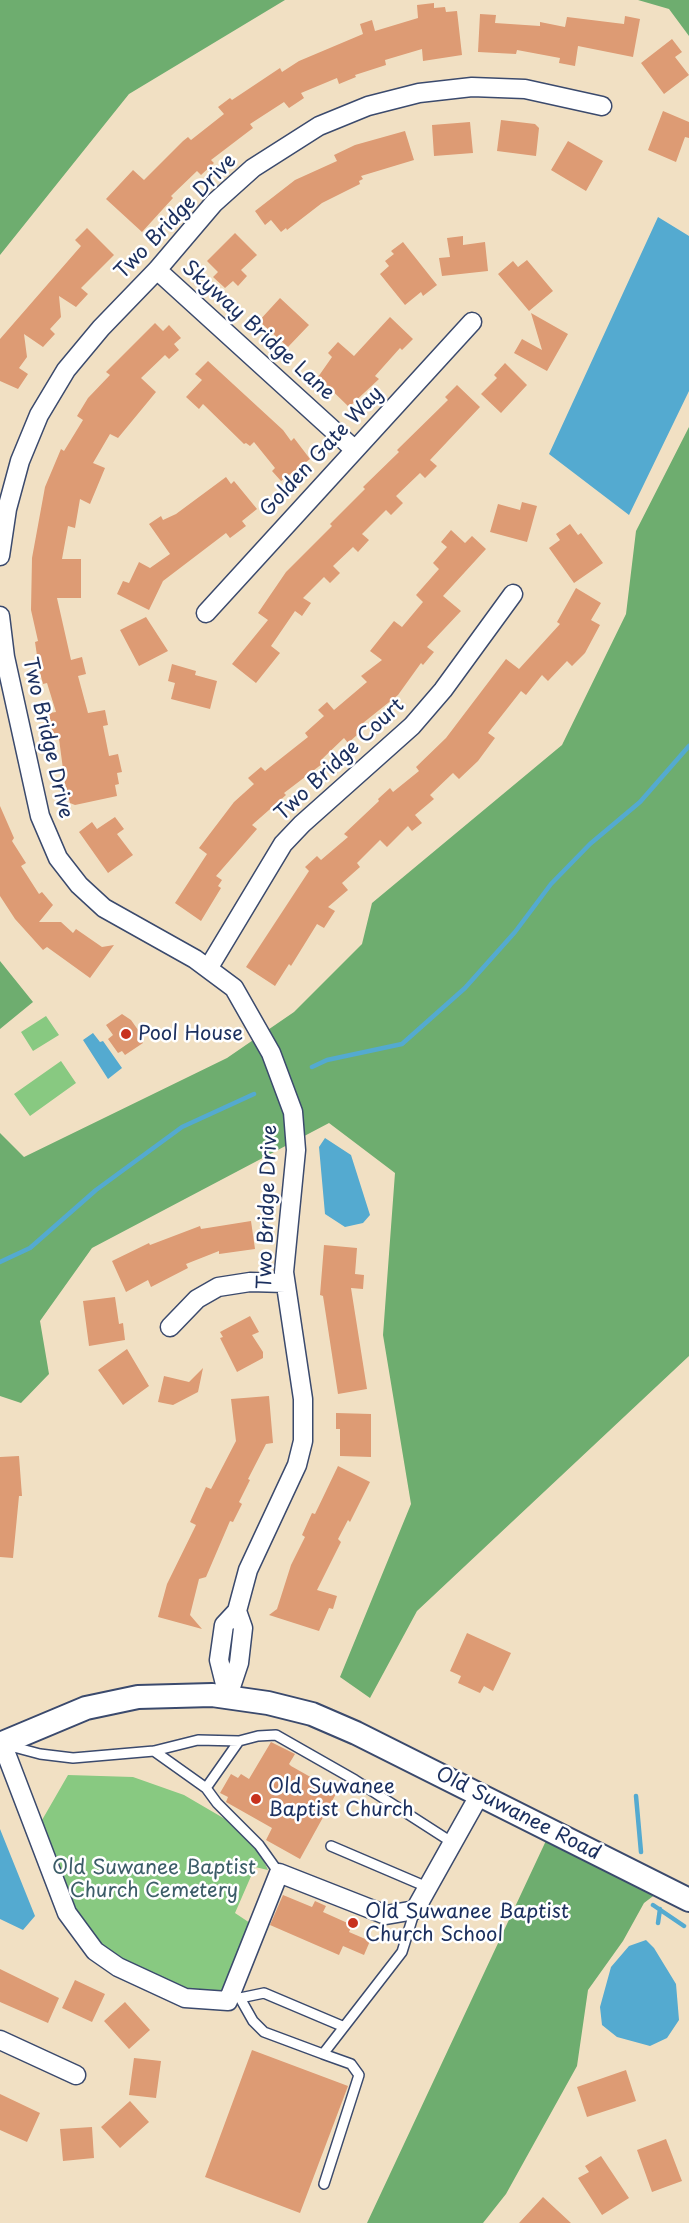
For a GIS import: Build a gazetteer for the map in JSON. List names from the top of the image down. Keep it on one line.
{"streets":{"street":["Two Bridge Drive","Skyway Bridge Lane","Golden Gate Way","Two Bridge Court","Old Suwanee Road"]},"crossings":[["Two Bridge Drive","Skyway Bridge Lane"],["Two Bridge Drive","Two Bridge Court"],["Two Bridge Drive","Old Suwanee Road"],["Skyway Bridge Lane","Golden Gate Way"]],"parks":["Old Suwanee Baptist Church Cemetery"],"places":["Pool House","Old Suwanee Baptist Church","Old Suwanee Baptist Church School"]}
